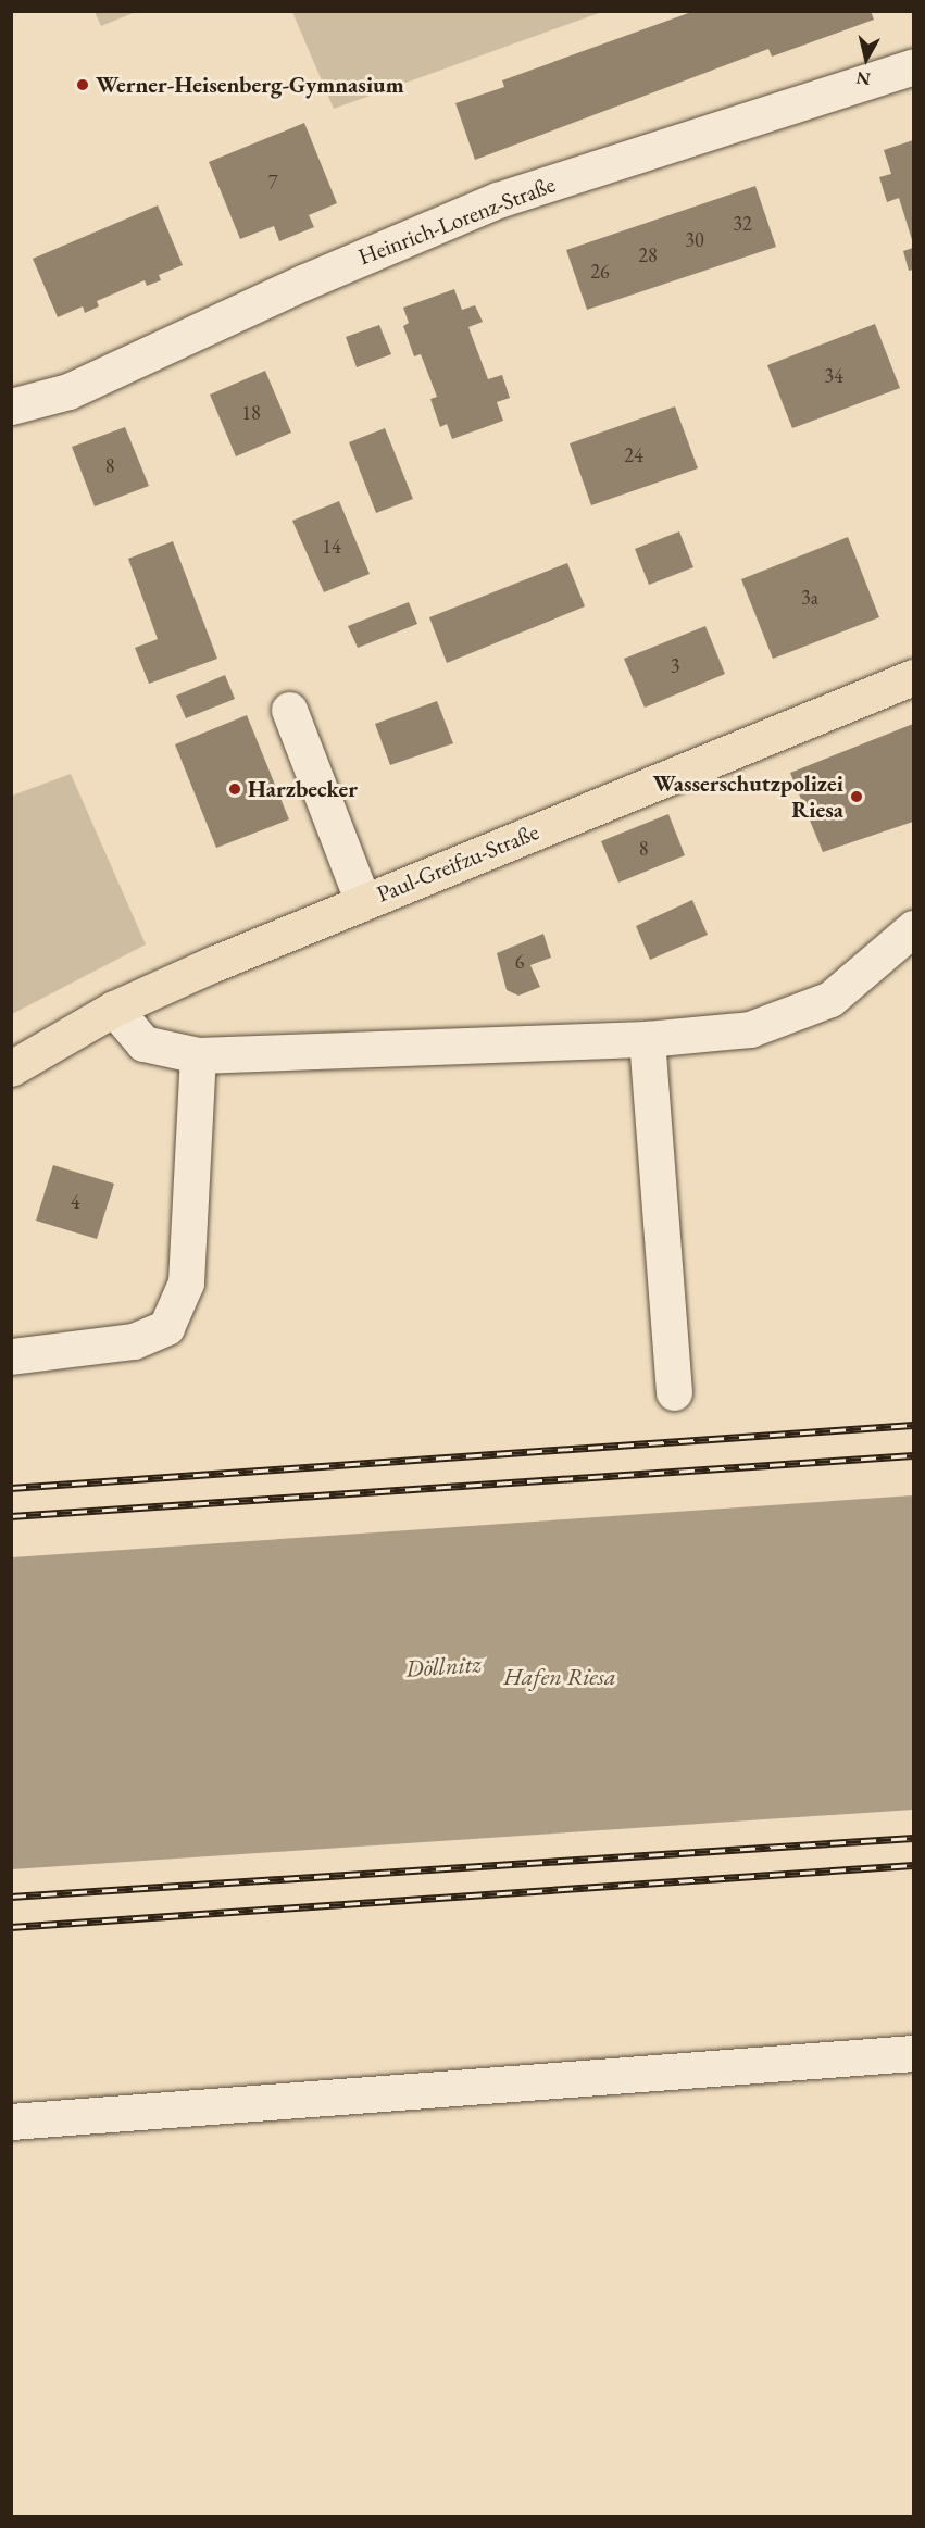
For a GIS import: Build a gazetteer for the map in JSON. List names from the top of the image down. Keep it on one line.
{"streets":{"main road":["Paul-Greifzu-Straße"],"street":["Heinrich-Lorenz-Straße"]},"water":["Döllnitz","Hafen Riesa"],"places":["Werner-Heisenberg-Gymnasium","Harzbecker","Wasserschutzpolizei Riesa"],"house_numbers":["7","32","30","28","26","34","18","24","8","14","3a","3","8","6","4"],"north":"bottom"}
